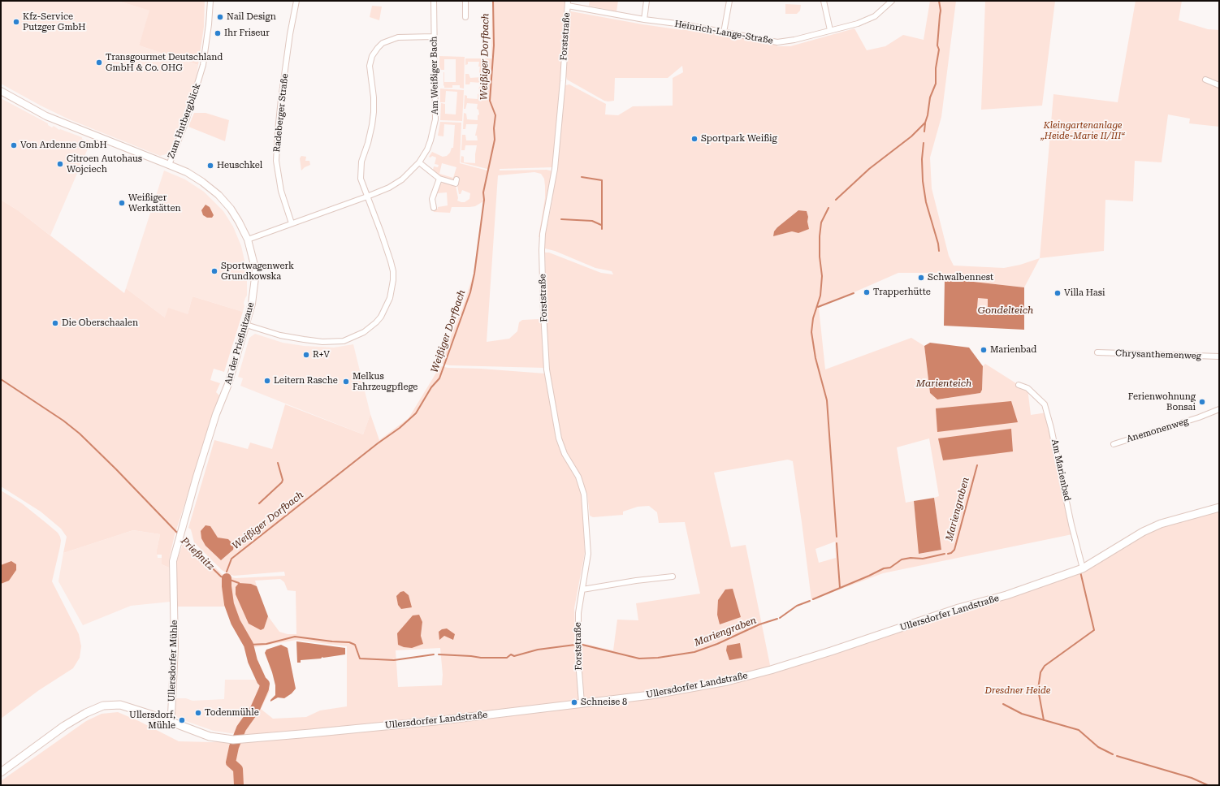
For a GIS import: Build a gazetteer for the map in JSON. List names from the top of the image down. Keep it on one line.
{"streets":{"main road":["Ullersdorfer Landstraße"],"street":["Heinrich-Lange-Straße","Forststraße","Am Weißiger Bach","Radeberger Straße","Zum Hutbergblick","An der Prießnitzaue","Chrysanthemenweg","Anemonenweg","Am Marienbad","Ullersdorfer Mühle"]},"crossings":[["Heinrich-Lange-Straße","Forststraße"],["Forststraße","Ullersdorfer Landstraße"],["Zum Hutbergblick","An der Prießnitzaue"],["An der Prießnitzaue","Ullersdorfer Mühle"],["Am Marienbad","Ullersdorfer Landstraße"],["Ullersdorfer Landstraße","Ullersdorfer Mühle"]],"water":["Weißiger Dorfbach","Gondelteich","Marienteich","Mariengraben","Prießnitz"],"parks":["Kleingartenanlage „Heide-Marie II/III“","Dresdner Heide"],"places":["Nail Design","Kfz-Service Putzger GmbH","Ihr Friseur","Transgourmet Deutschland GmbH & Co. OHG","Sportpark Weißig","Von Ardenne GmbH","Citroen Autohaus Wojciech","Heuschkel","Weißiger Werkstätten","Sportwagenwerk Grundkowska","Schwalbennest","Trapperhütte","Villa Hasi","Die Oberschaalen","Marienbad","R+V","Leitern Rasche","Melkus Fahrzeugpflege","Ferienwohnung Bonsai","Schneise 8","Todenmühle","Ullersdorf, Mühle"]}
